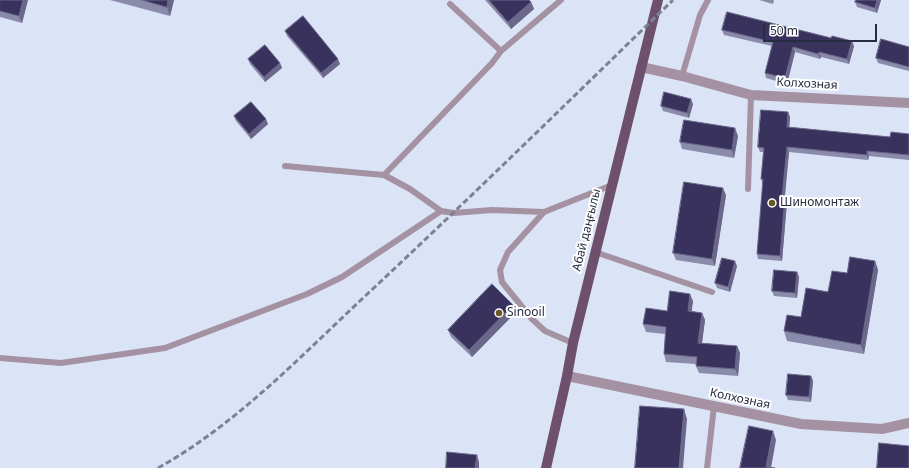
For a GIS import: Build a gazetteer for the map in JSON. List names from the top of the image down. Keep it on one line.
{"streets":{"main road":["Абай даңғылы"],"street":["Колхозная"]},"crossings":[["Колхозная","Абай даңғылы"]],"places":["Шиномонтаж","Sinooil"],"scale_bar":"50 m"}
